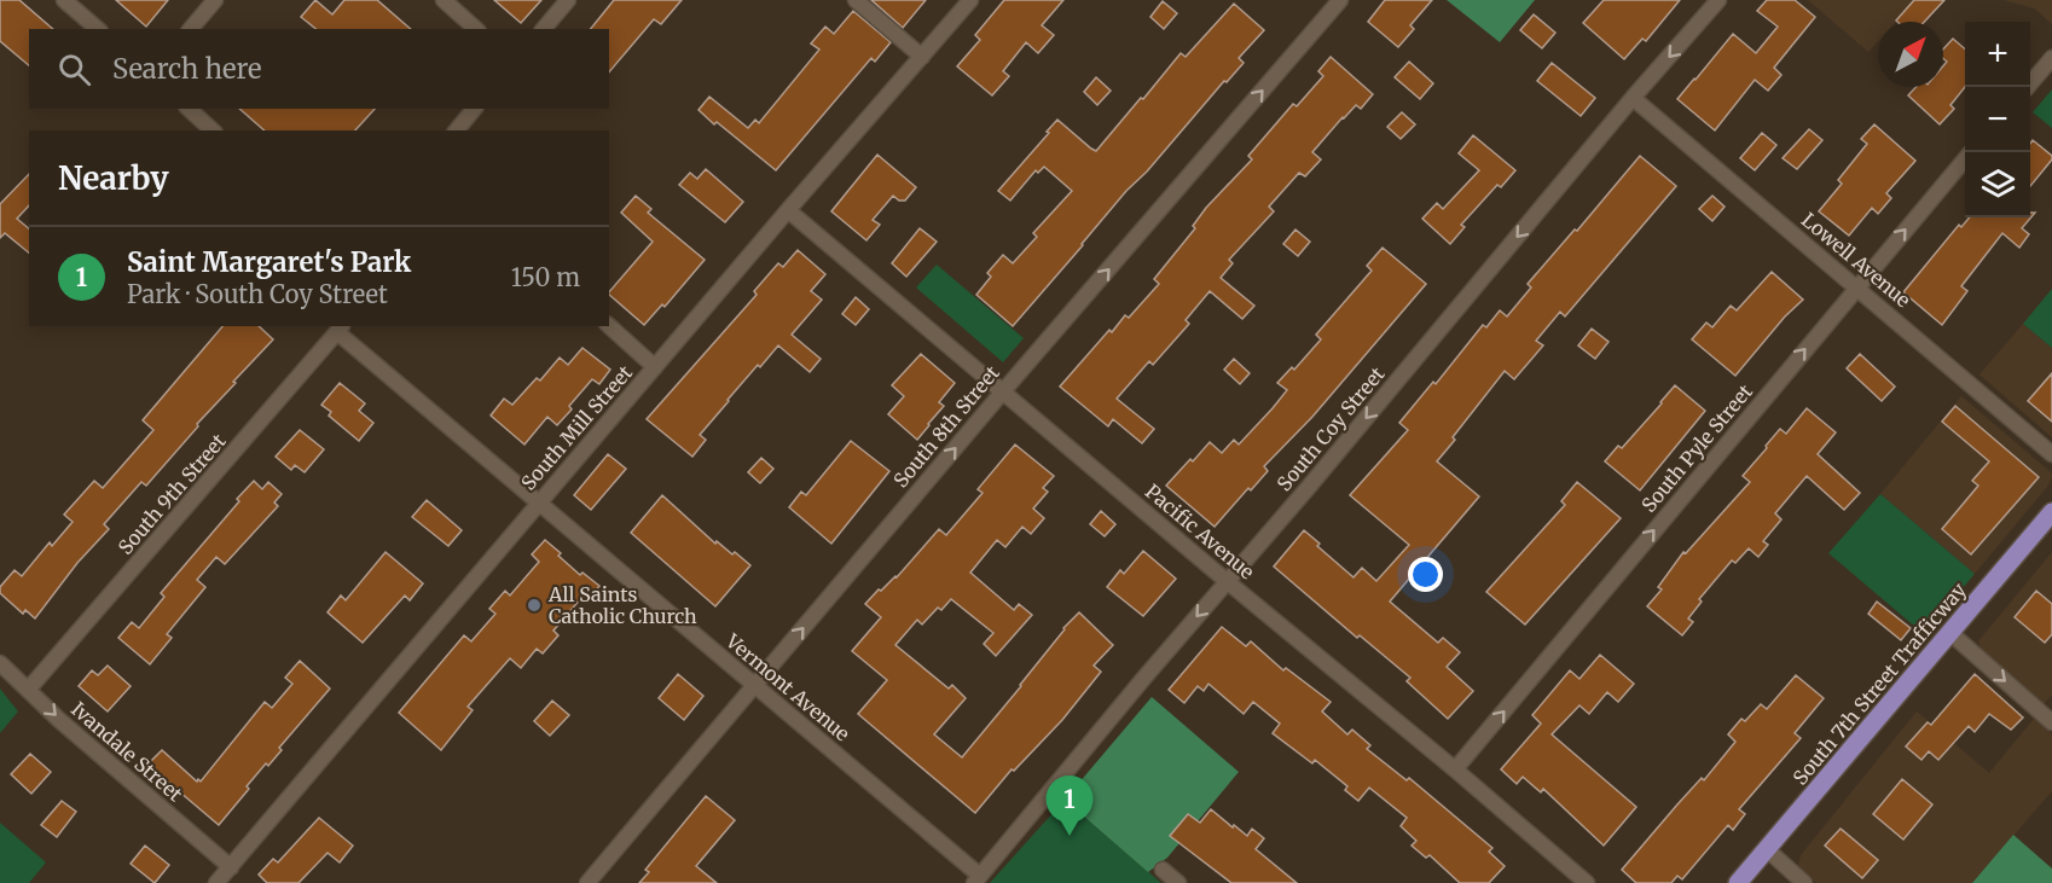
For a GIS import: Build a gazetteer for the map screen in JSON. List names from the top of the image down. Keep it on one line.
{"streets":{"main road":["South 7th Street Trafficway"],"street":["Lowell Avenue","South 8th Street","South Mill Street","South Coy Street","South Pyle Street","South 9th Street","Pacific Avenue","Vermont Avenue","Ivandale Street"]},"crossings":[["Lowell Avenue","South Coy Street"],["Lowell Avenue","South Pyle Street"],["South 8th Street","Pacific Avenue"],["South 8th Street","Vermont Avenue"],["South Mill Street","Pacific Avenue"],["South Mill Street","Vermont Avenue"],["South Mill Street","Ivandale Street"],["South Coy Street","Pacific Avenue"],["South Coy Street","Vermont Avenue"],["South Pyle Street","Pacific Avenue"],["South 9th Street","Vermont Avenue"],["South 9th Street","Ivandale Street"]],"one_way":["South 8th Street","South Coy Street","South Pyle Street","Ivandale Street"],"places":["All Saints Catholic Church"],"north":"top right","page":{"map_buttons":["+","−"],"search":"Search here","heading":"Nearby","list":[{"mark":"1","name":"Saint Margaret's Park","note":"Park · South Coy Street","value":"150 m"}],"pins":"1"}}
